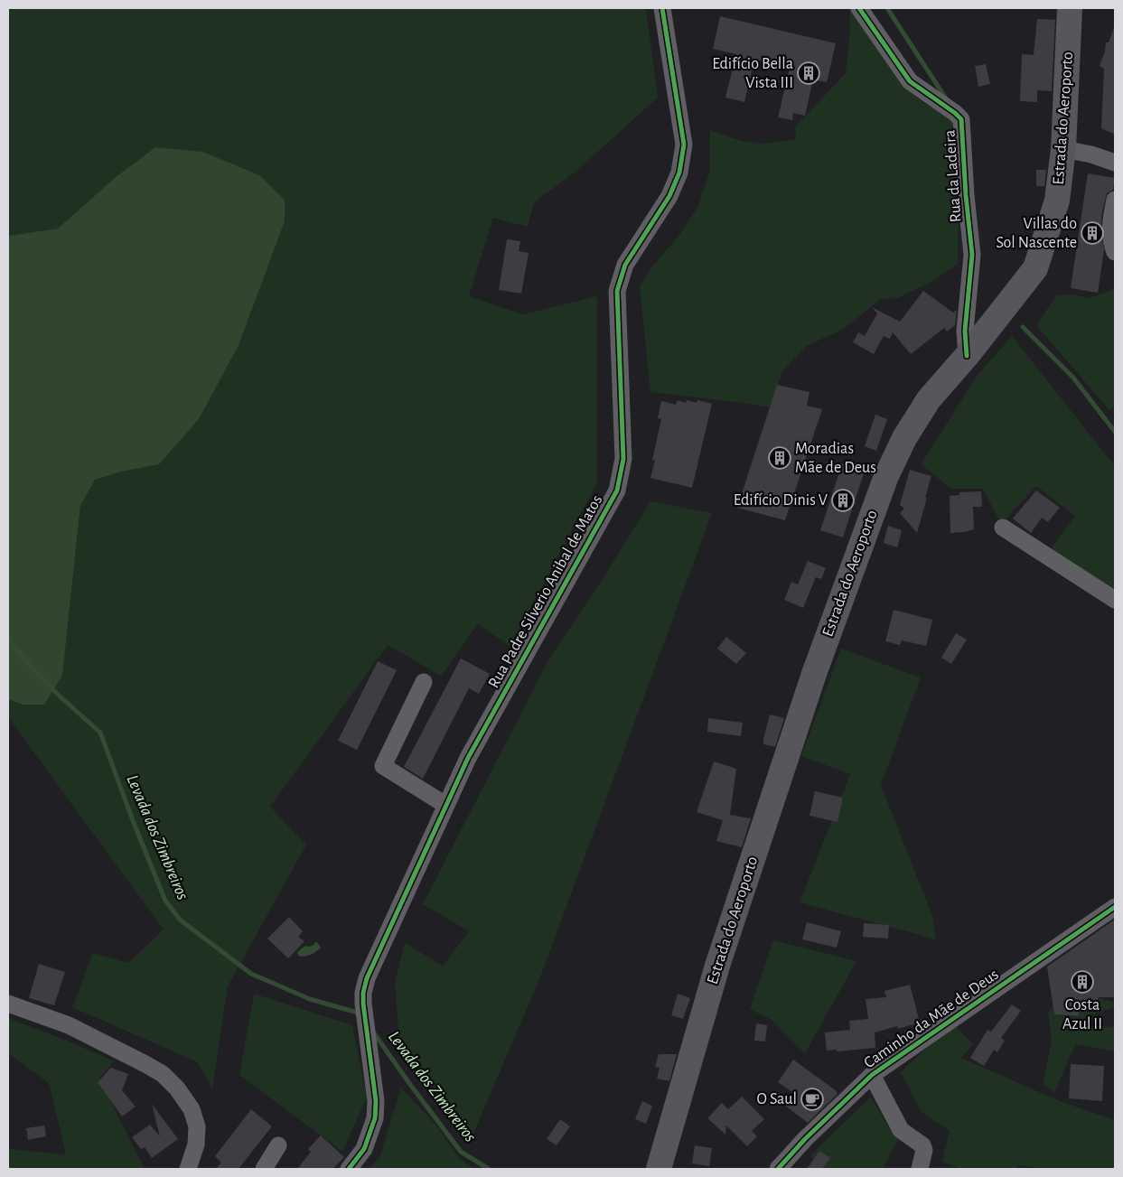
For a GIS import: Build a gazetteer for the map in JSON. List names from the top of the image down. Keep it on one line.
{"streets":{"main road":["Estrada do Aeroporto"],"street":["Rua da Ladeira","Rua Padre Silverio Anibal de Matos","Caminho da Mãe de Deus"]},"crossings":[["Estrada do Aeroporto","Rua da Ladeira"]],"water":["Levada dos Zimbreiros"],"places":{"building":["Edifício Bella Vista III","Villas do Sol Nascente","Moradias Mãe de Deus","Edifício Dinis V","Costa Azul II"],"cafe":["O Saul"]}}
